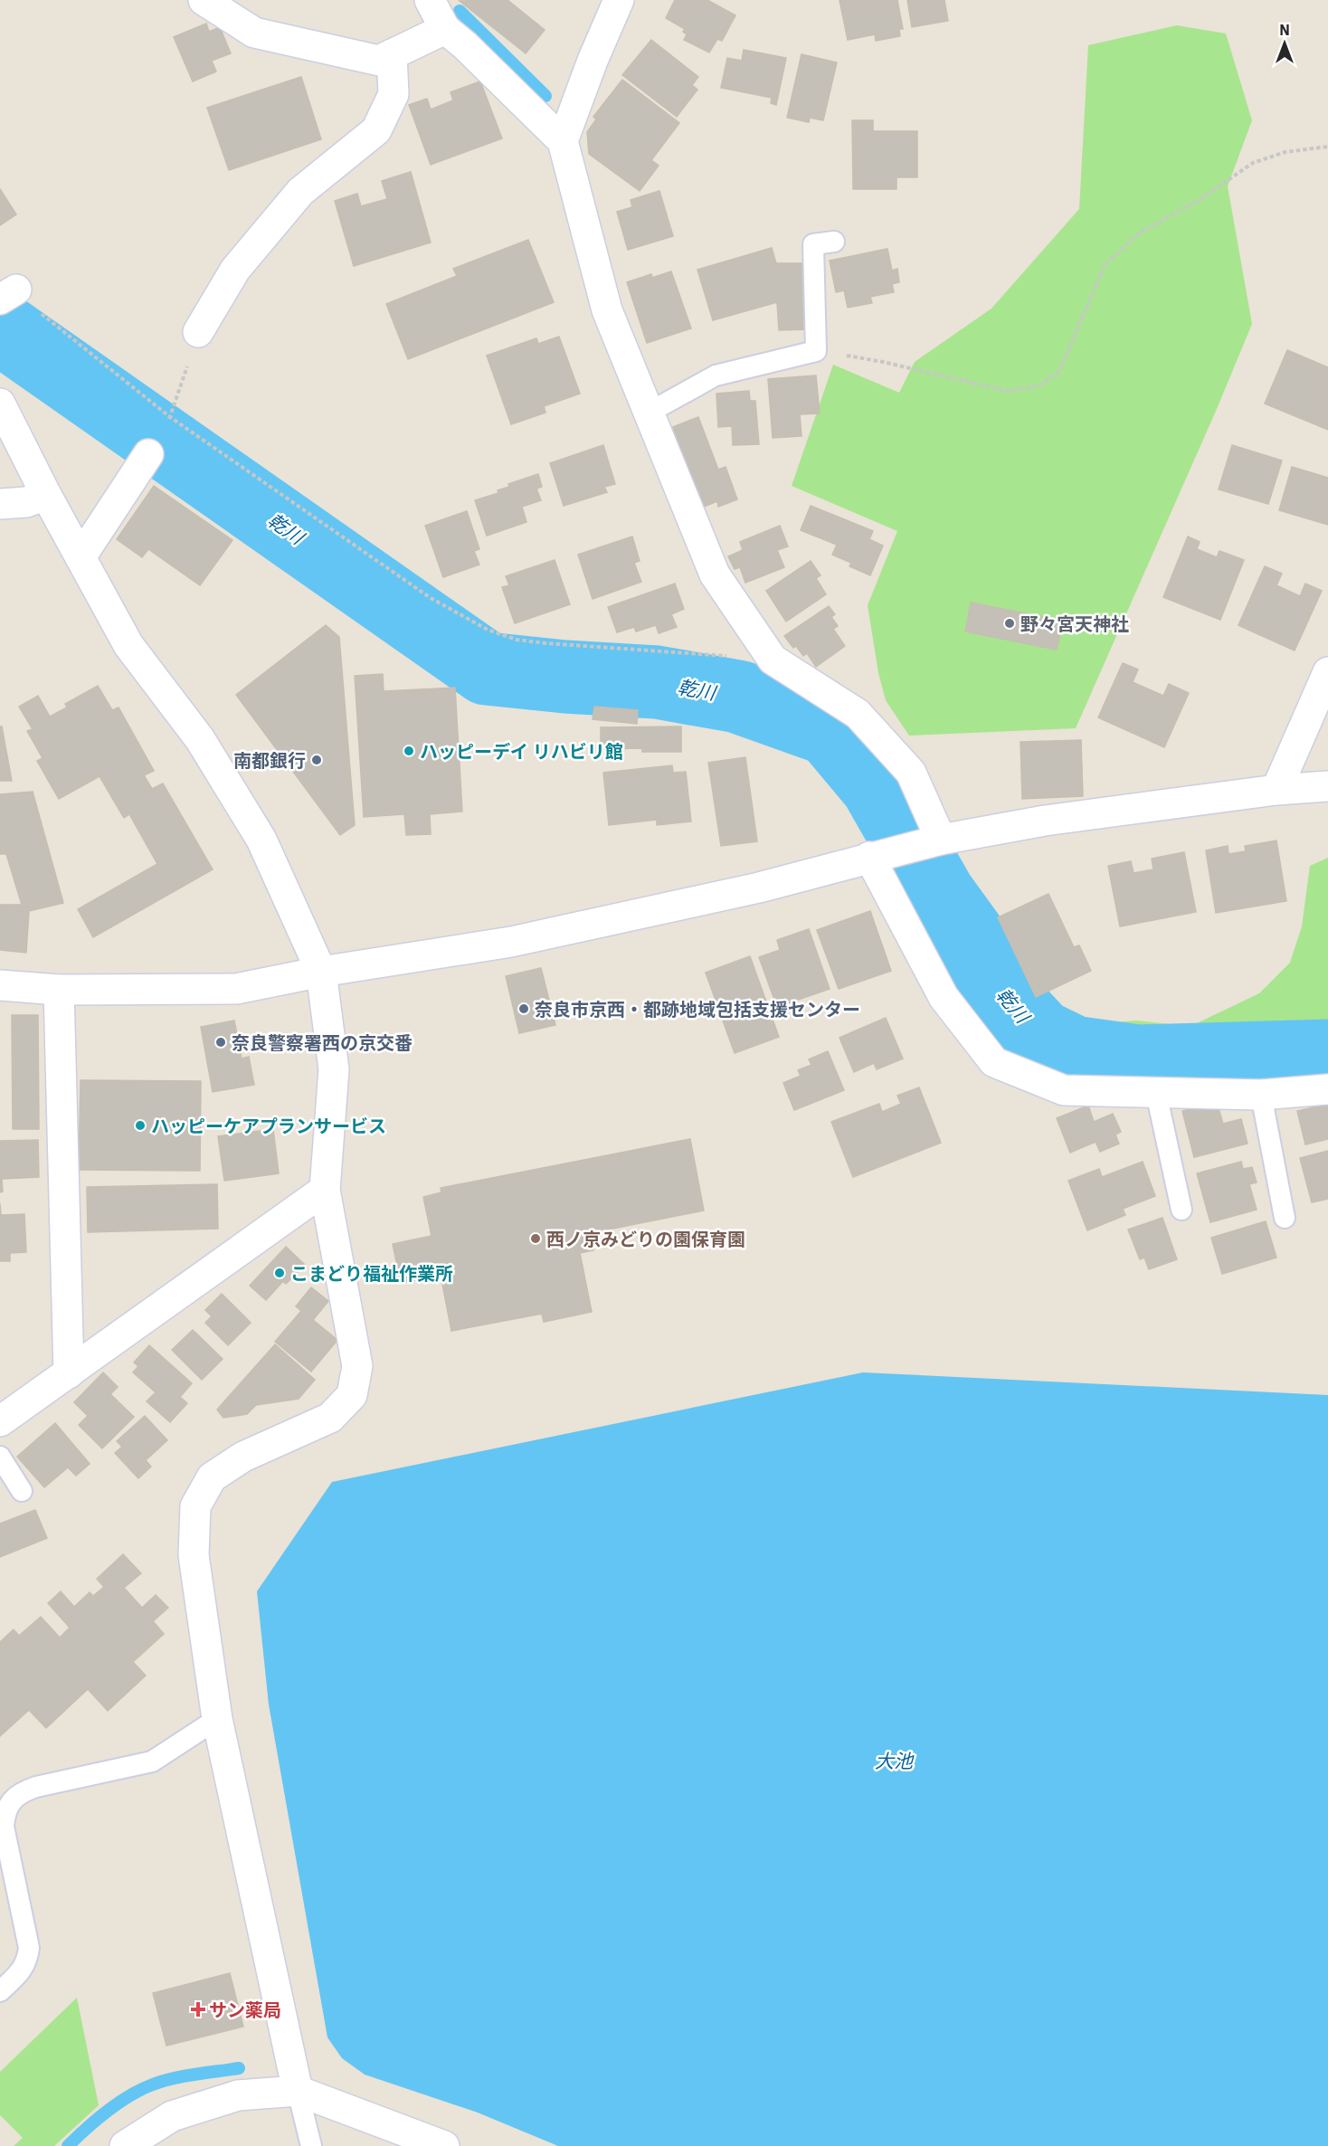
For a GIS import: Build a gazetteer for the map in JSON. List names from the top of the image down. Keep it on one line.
{"water":["乾川","大池"],"places":{"other":["野々宮天神社","ハッピーデイ リハビリ館","南都銀行","奈良市京西・都跡地域包括支援センター","奈良警察署西の京交番","ハッピーケアプランサービス","西ノ京みどりの園保育園","こまどり福祉作業所"],"health":["サン薬局"]},"north":"top"}
